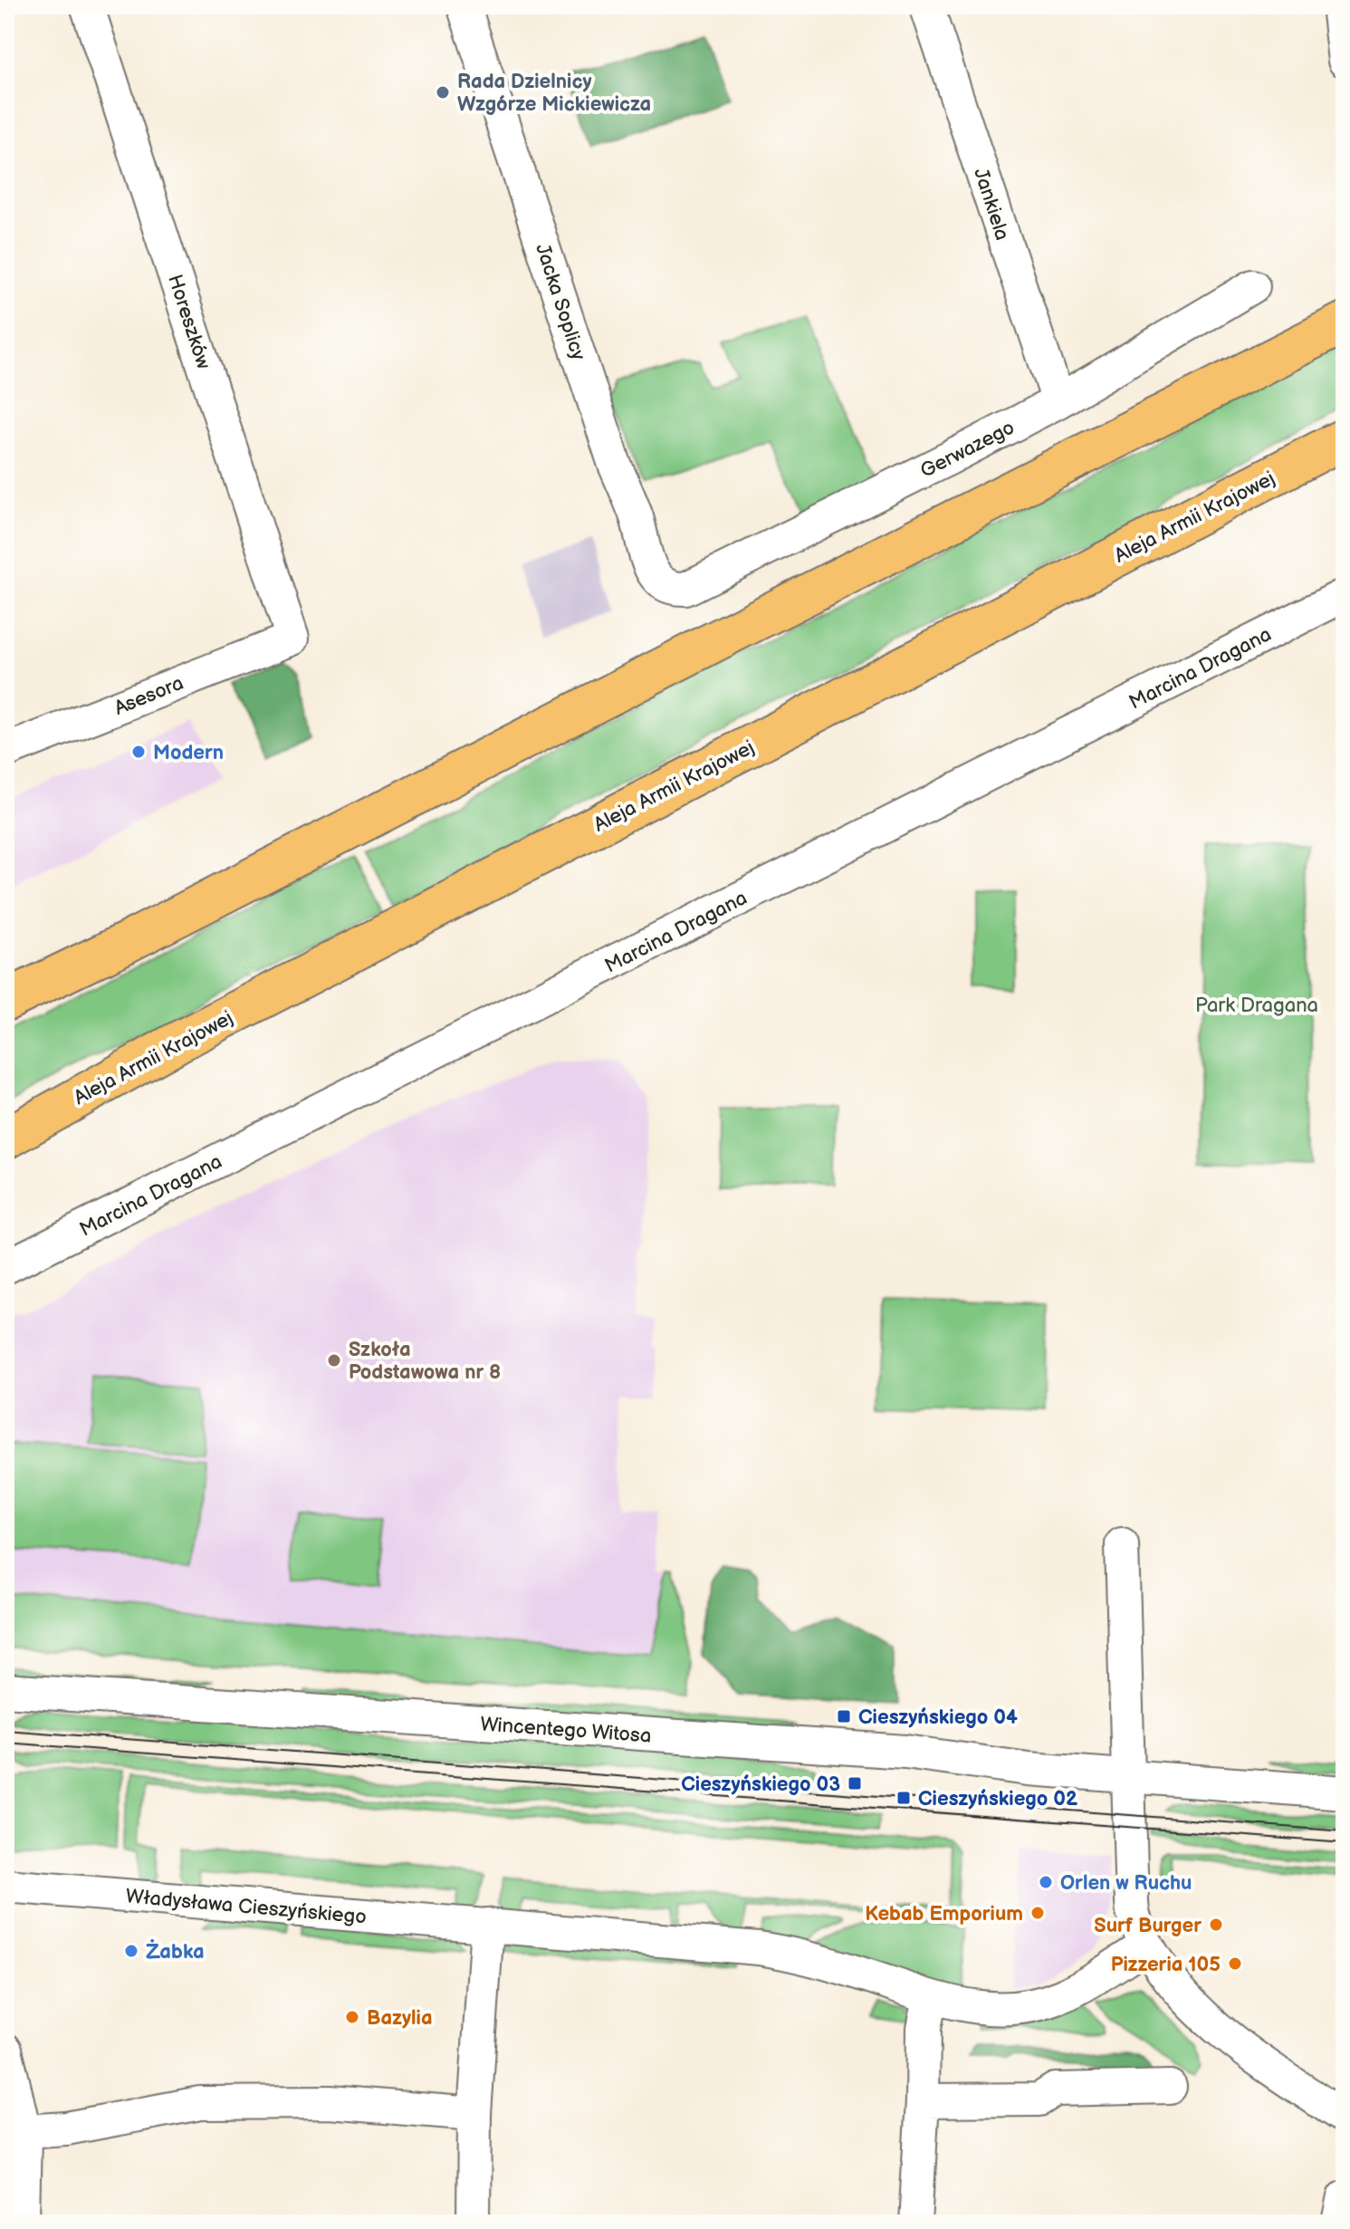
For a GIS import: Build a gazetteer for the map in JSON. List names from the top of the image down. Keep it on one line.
{"streets":{"main road":["Aleja Armii Krajowej"],"street":["Jankiela","Jacka Soplicy","Horeszków","Gerwazego","Marcina Dragana","Asesora","Wincentego Witosa","Władysława Cieszyńskiego"]},"crossings":[["Jankiela","Gerwazego"],["Jacka Soplicy","Gerwazego"],["Horeszków","Asesora"]],"parks":["Park Dragana"],"places":{"other":["Rada Dzielnicy Wzgórze Mickiewicza","Modern","Szkoła Podstawowa nr 8","Orlen w Ruchu","Kebab Emporium","Surf Burger","Żabka","Pizzeria 105","Bazylia"],"transit":["Cieszyńskiego 04","Cieszyńskiego 03","Cieszyńskiego 02"]}}
